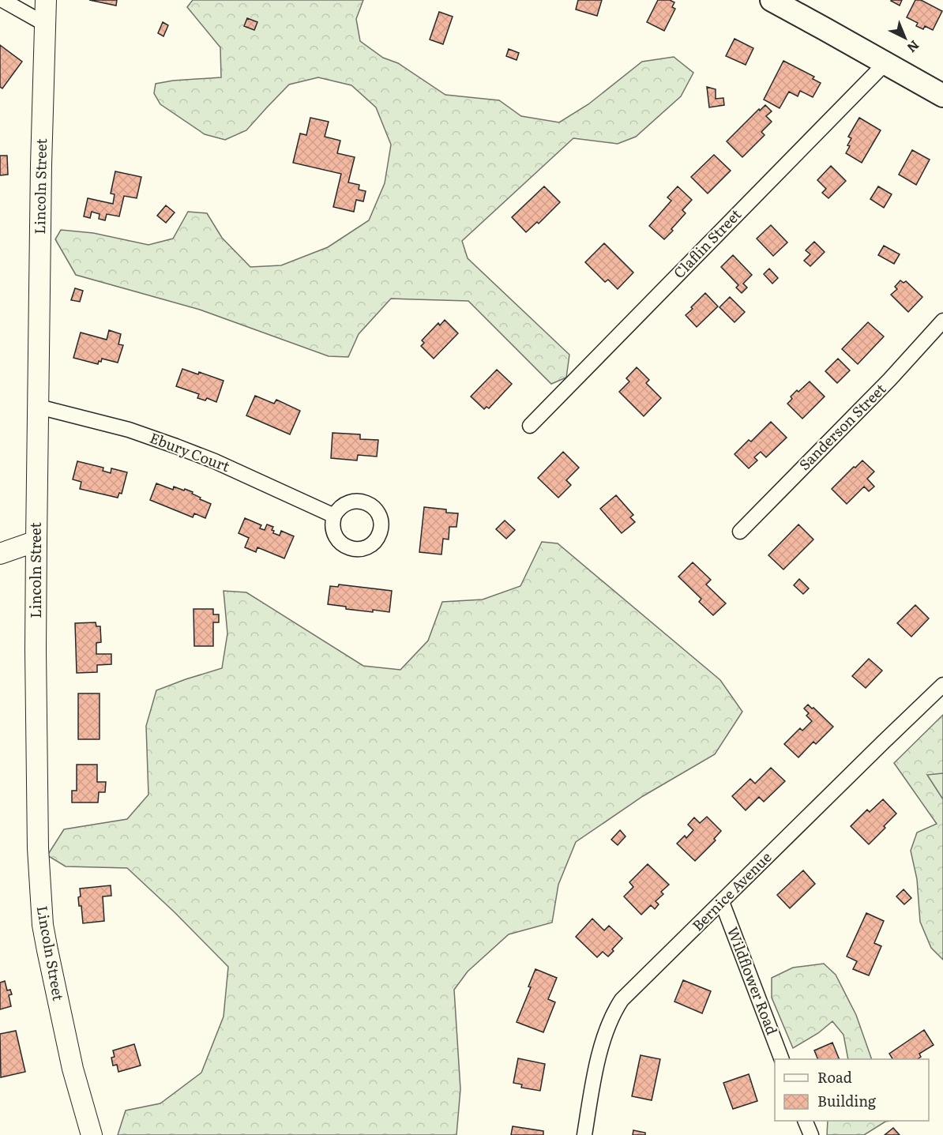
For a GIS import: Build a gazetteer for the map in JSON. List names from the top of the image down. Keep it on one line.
{"streets":{"street":["Lincoln Street","Claflin Street","Sanderson Street","Ebury Court","Bernice Avenue","Wildflower Road"]},"crossings":[["Lincoln Street","Ebury Court"],["Bernice Avenue","Wildflower Road"]],"legend":["Road","Building"],"north":"bottom right"}
